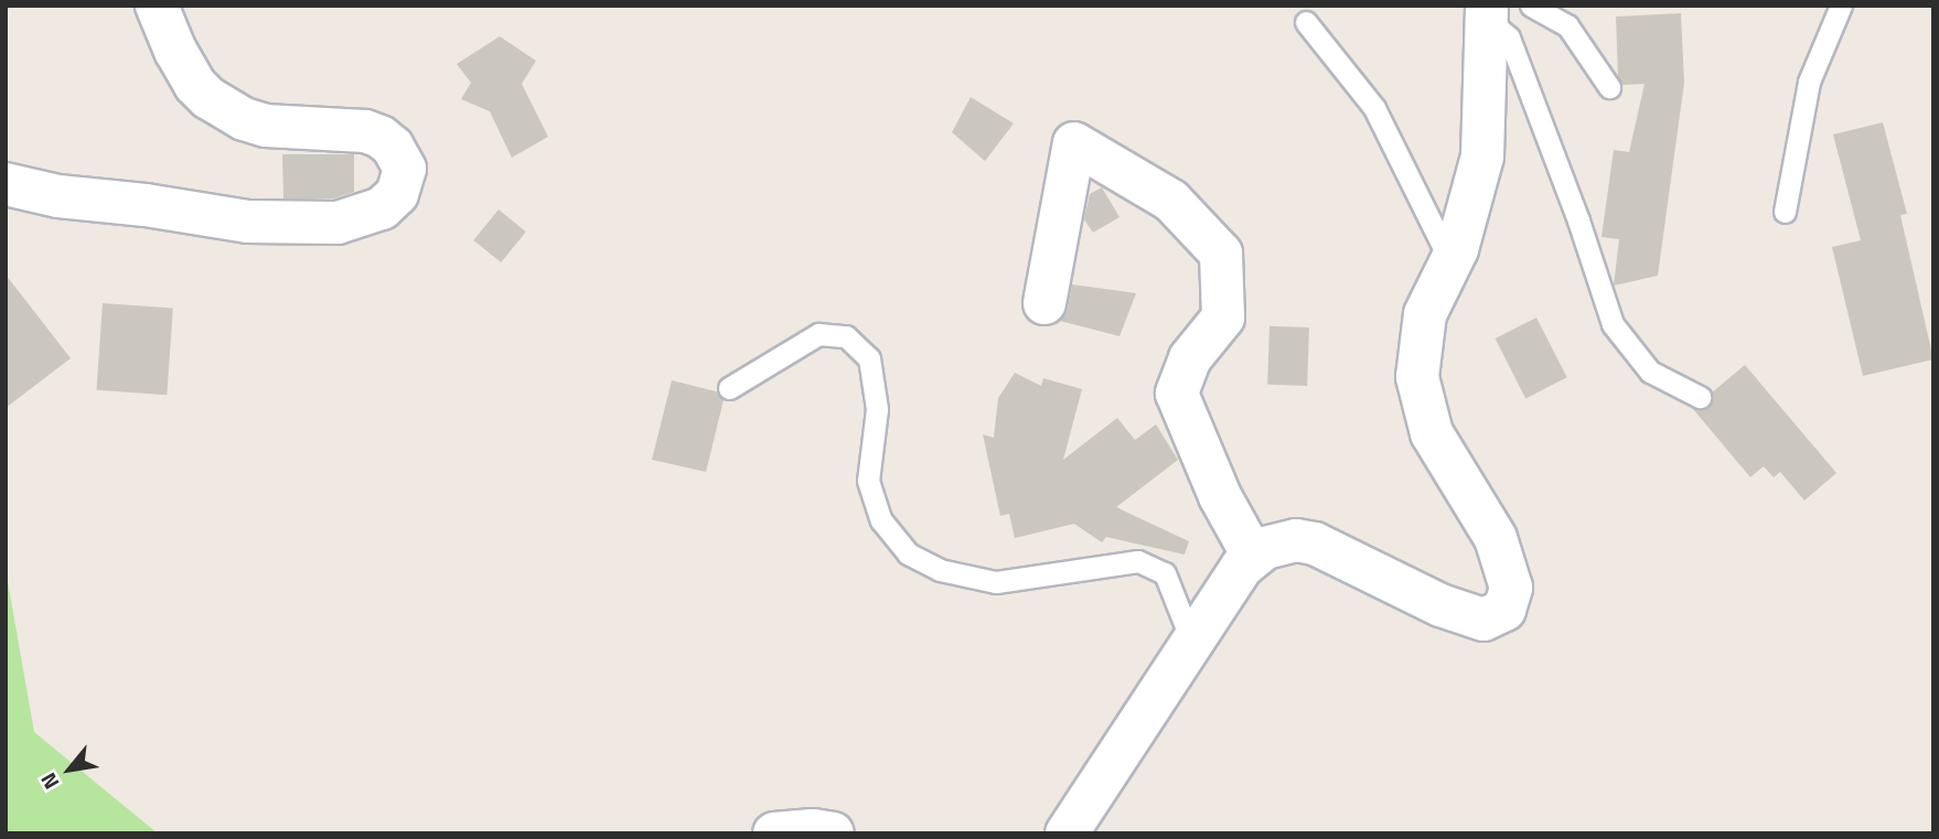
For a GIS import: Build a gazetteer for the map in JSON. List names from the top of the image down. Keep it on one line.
{"north":"bottom left"}
